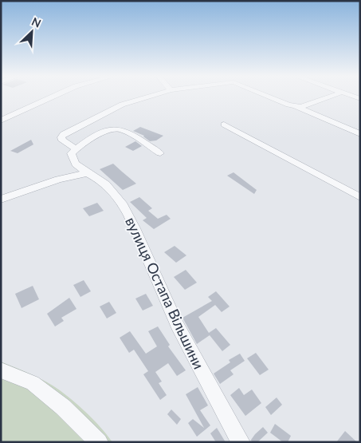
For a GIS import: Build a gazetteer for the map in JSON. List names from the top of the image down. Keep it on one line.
{"streets":{"street":["вулиця Остапа Вільшини"]},"north":"top right"}
